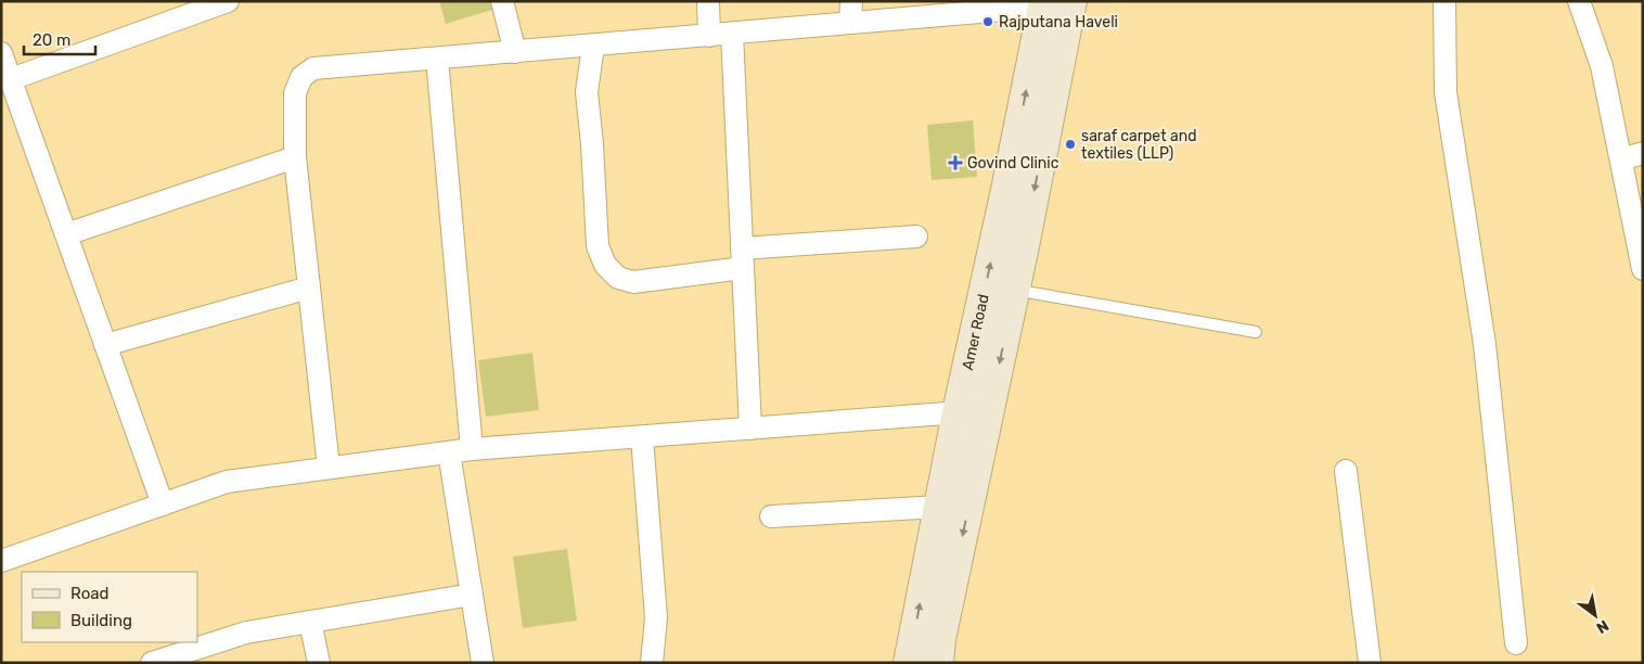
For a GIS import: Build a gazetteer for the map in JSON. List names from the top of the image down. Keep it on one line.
{"streets":{"main road":["Amer Road"]},"places":{"other":["Rajputana Haveli","saraf carpet and textiles (LLP)"],"health":["Govind Clinic"]},"legend":["Road","Building"],"scale_bar":"20 m","north":"bottom right"}
